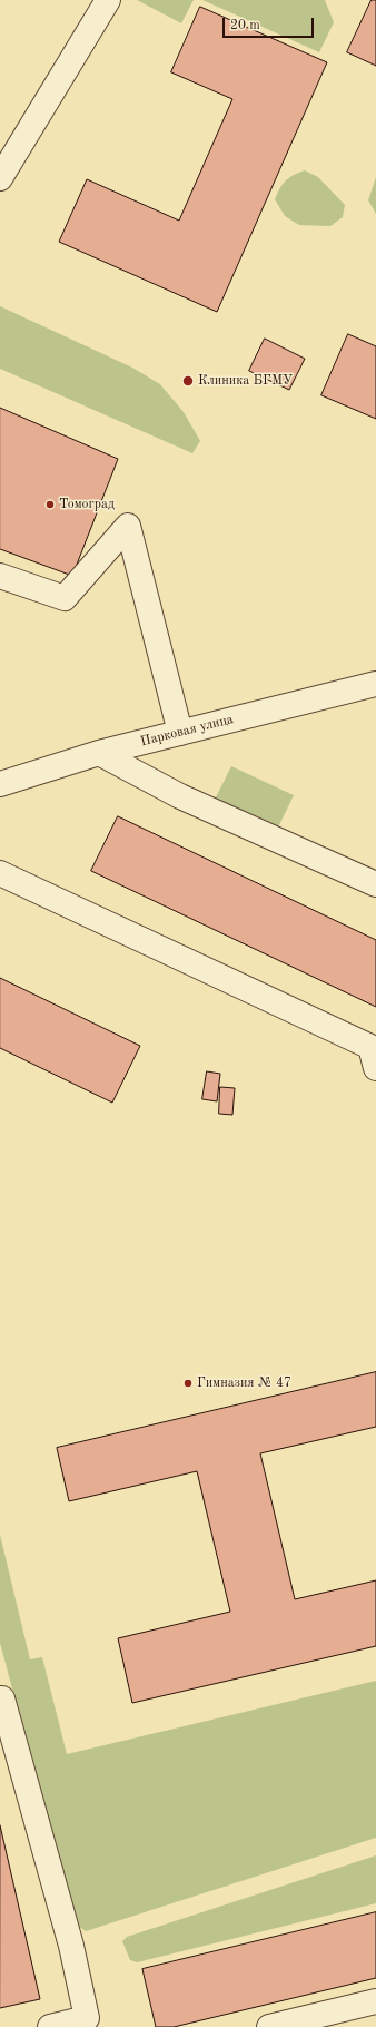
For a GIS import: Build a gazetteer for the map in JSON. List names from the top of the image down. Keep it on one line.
{"streets":{"street":["Парковая улица"]},"places":["Клиника БГМУ","Томоград","Гимназия № 47"],"scale_bar":"20 m"}
